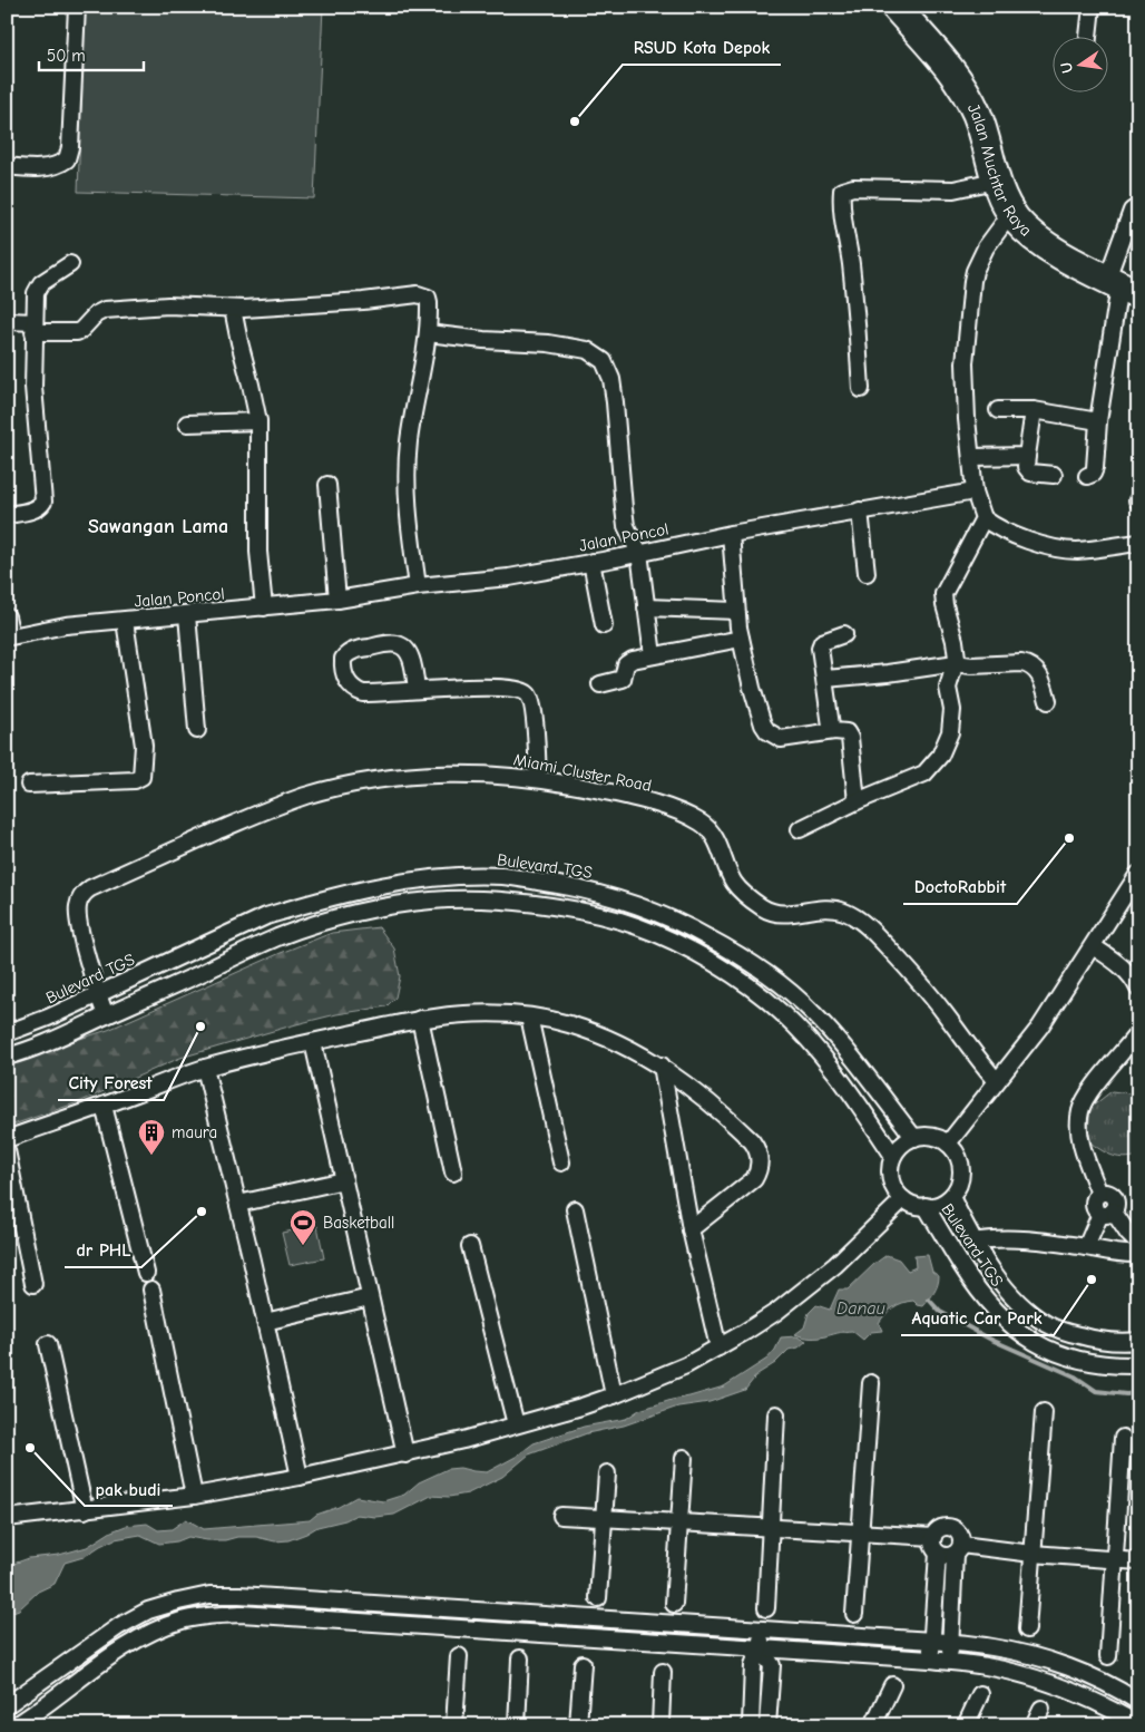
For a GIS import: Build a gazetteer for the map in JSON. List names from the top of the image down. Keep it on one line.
{"streets":{"highway":["Jalan Muchtar Raya"],"street":["Jalan Poncol","Miami Cluster Road","Bulevard TGS"]},"crossings":[["Miami Cluster Road","Bulevard TGS"]],"districts":["Sawangan Lama"],"water":["Danau"],"places":{"other":["RSUD Kota Depok","DoctoRabbit","City Forest","dr PHL","Aquatic Car Park","pak budi"],"building":["maura"],"sports":["Basketball"]},"scale_bar":"50 m","north":"left"}
